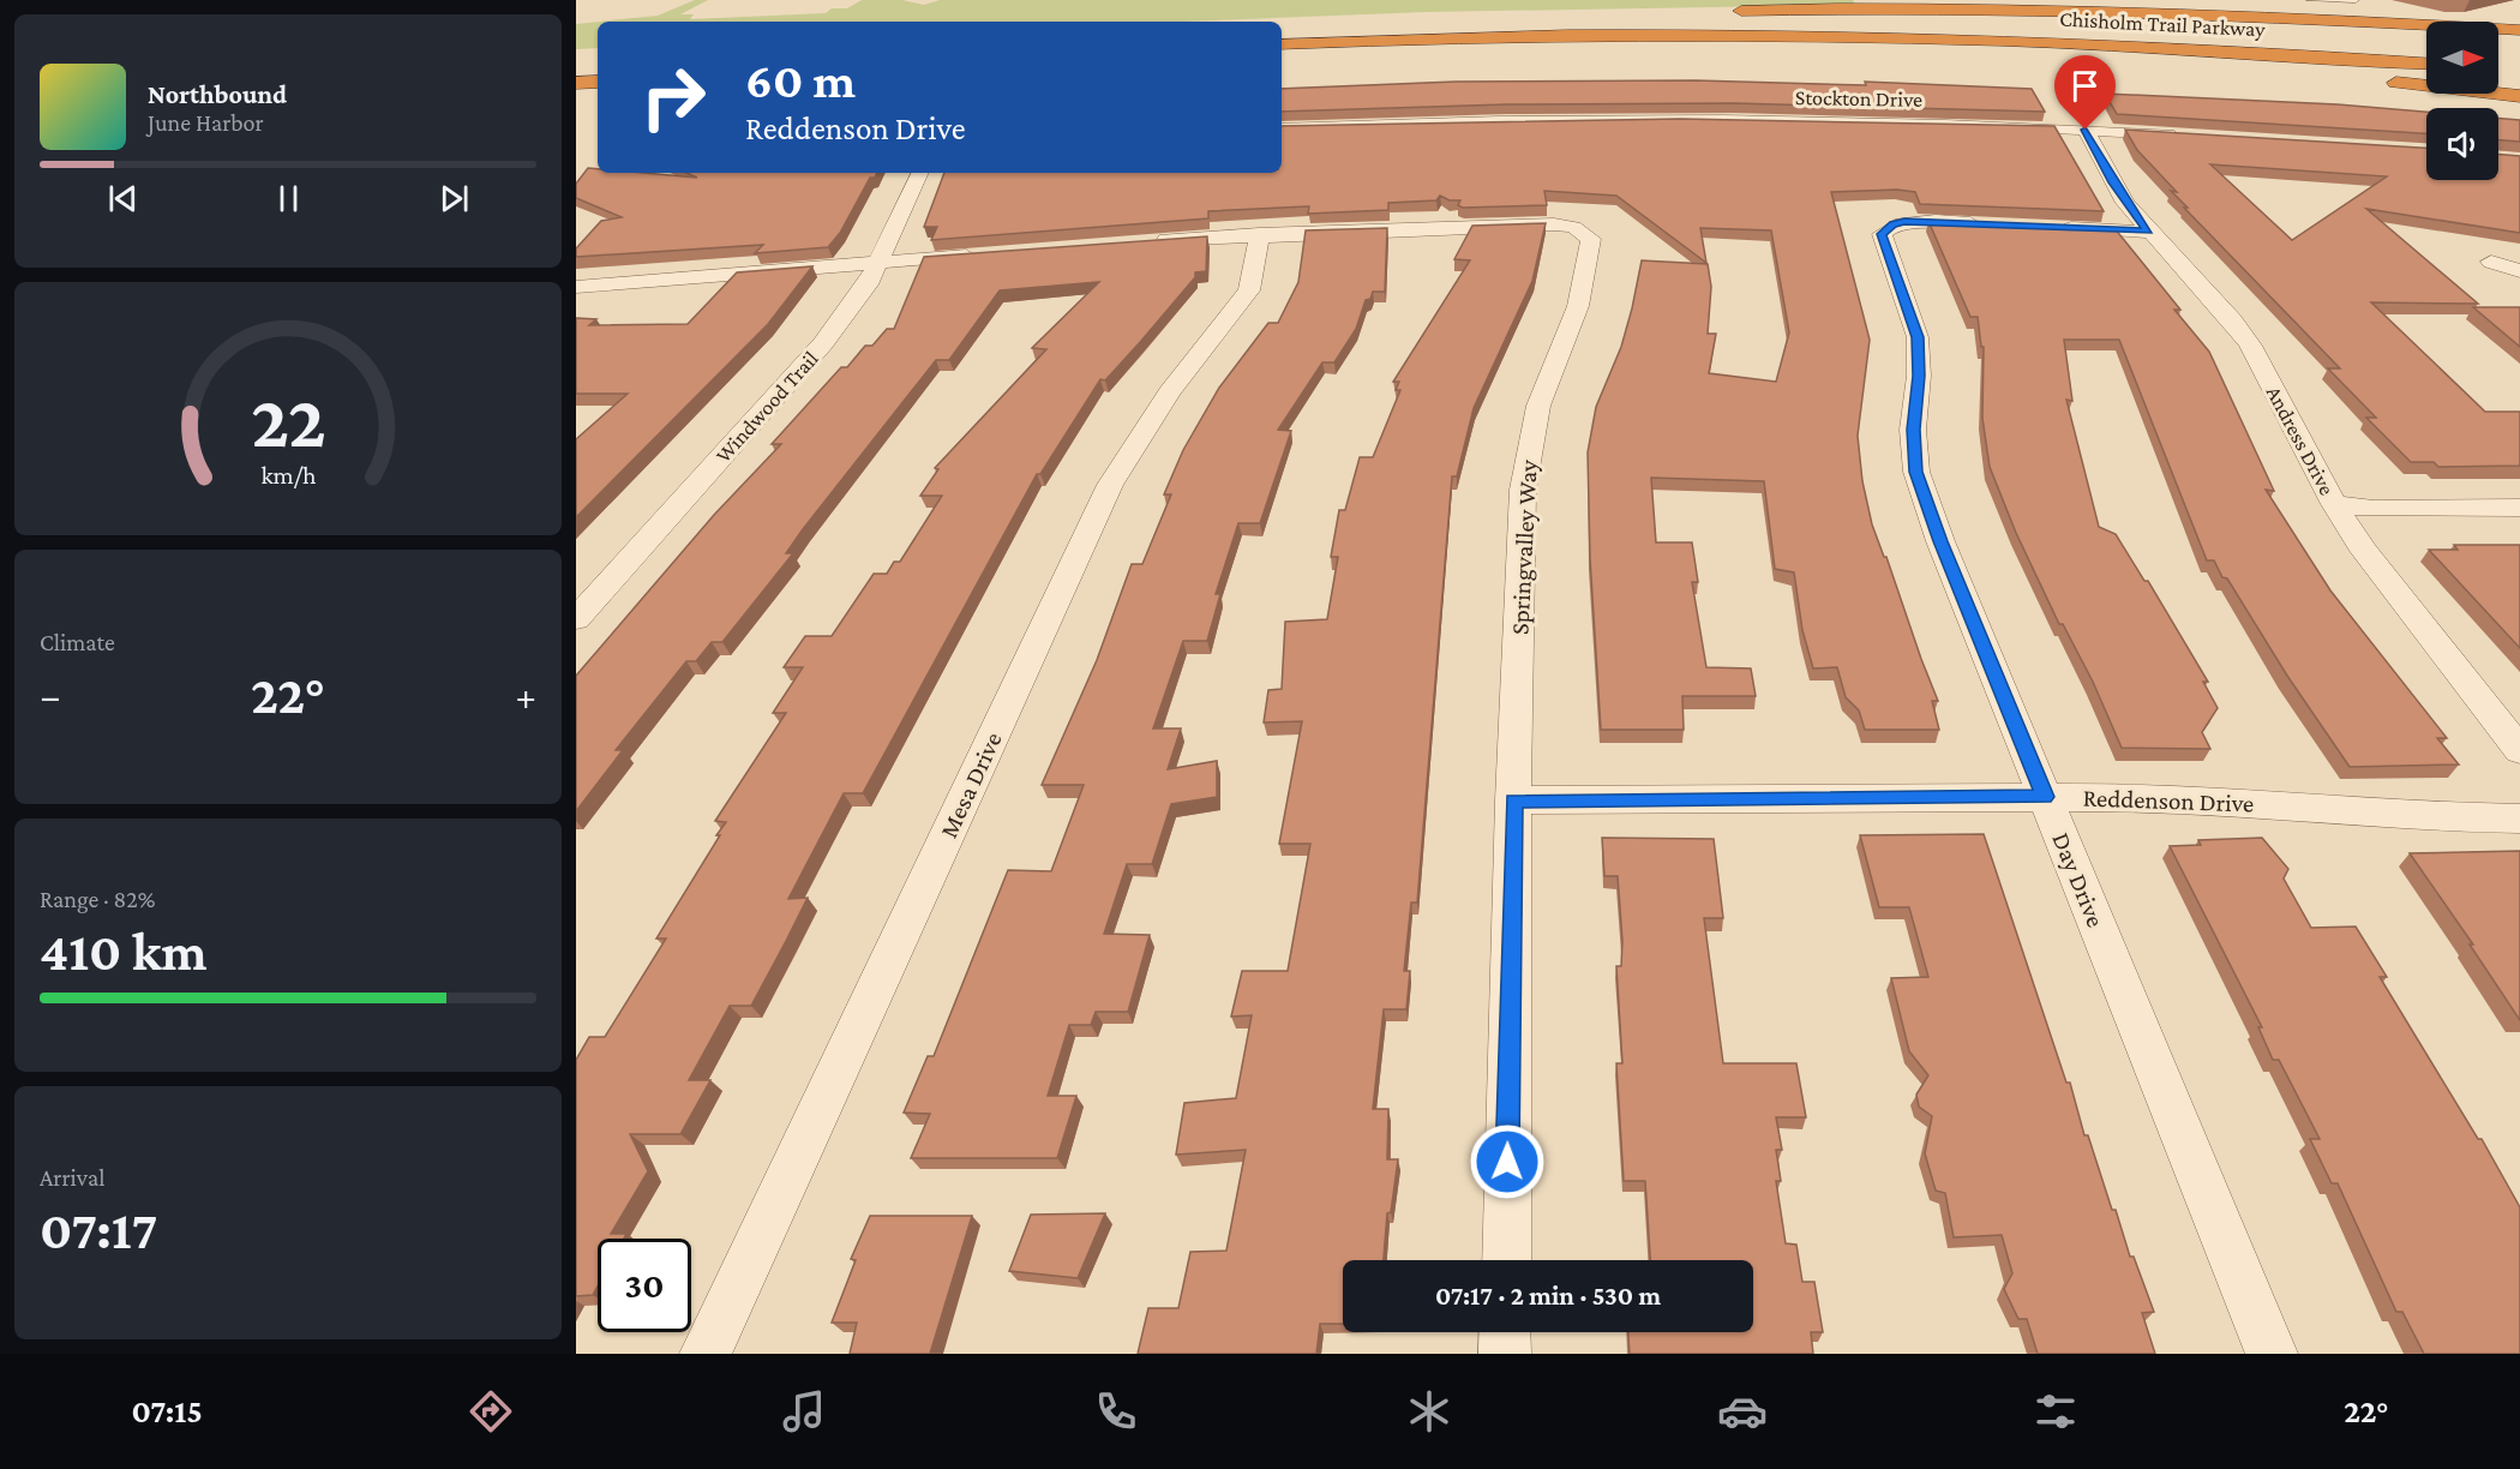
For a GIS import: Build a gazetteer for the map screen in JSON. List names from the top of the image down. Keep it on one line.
{"streets":{"highway":["Chisholm Trail Parkway"],"street":["Stockton Drive","Windwood Trail","Andress Drive","Springvalley Way","Mesa Drive","Reddenson Drive","Day Drive"]},"crossings":[["Stockton Drive","Andress Drive"],["Springvalley Way","Mesa Drive"],["Springvalley Way","Reddenson Drive"],["Reddenson Drive","Day Drive"]],"north":"right","page":{"turn":["60 m","Reddenson Drive"],"song":["Northbound","June Harbor"],"tile":["Climate",["Range · 82%","410 km"],["Arrival","07:17"]],"heat":["−","22°","+"],"limit":"30","trip":"07:17 · 2 min · 530 m","tabs":["07:15","22°"],"gauge":["22","km/h"]}}
